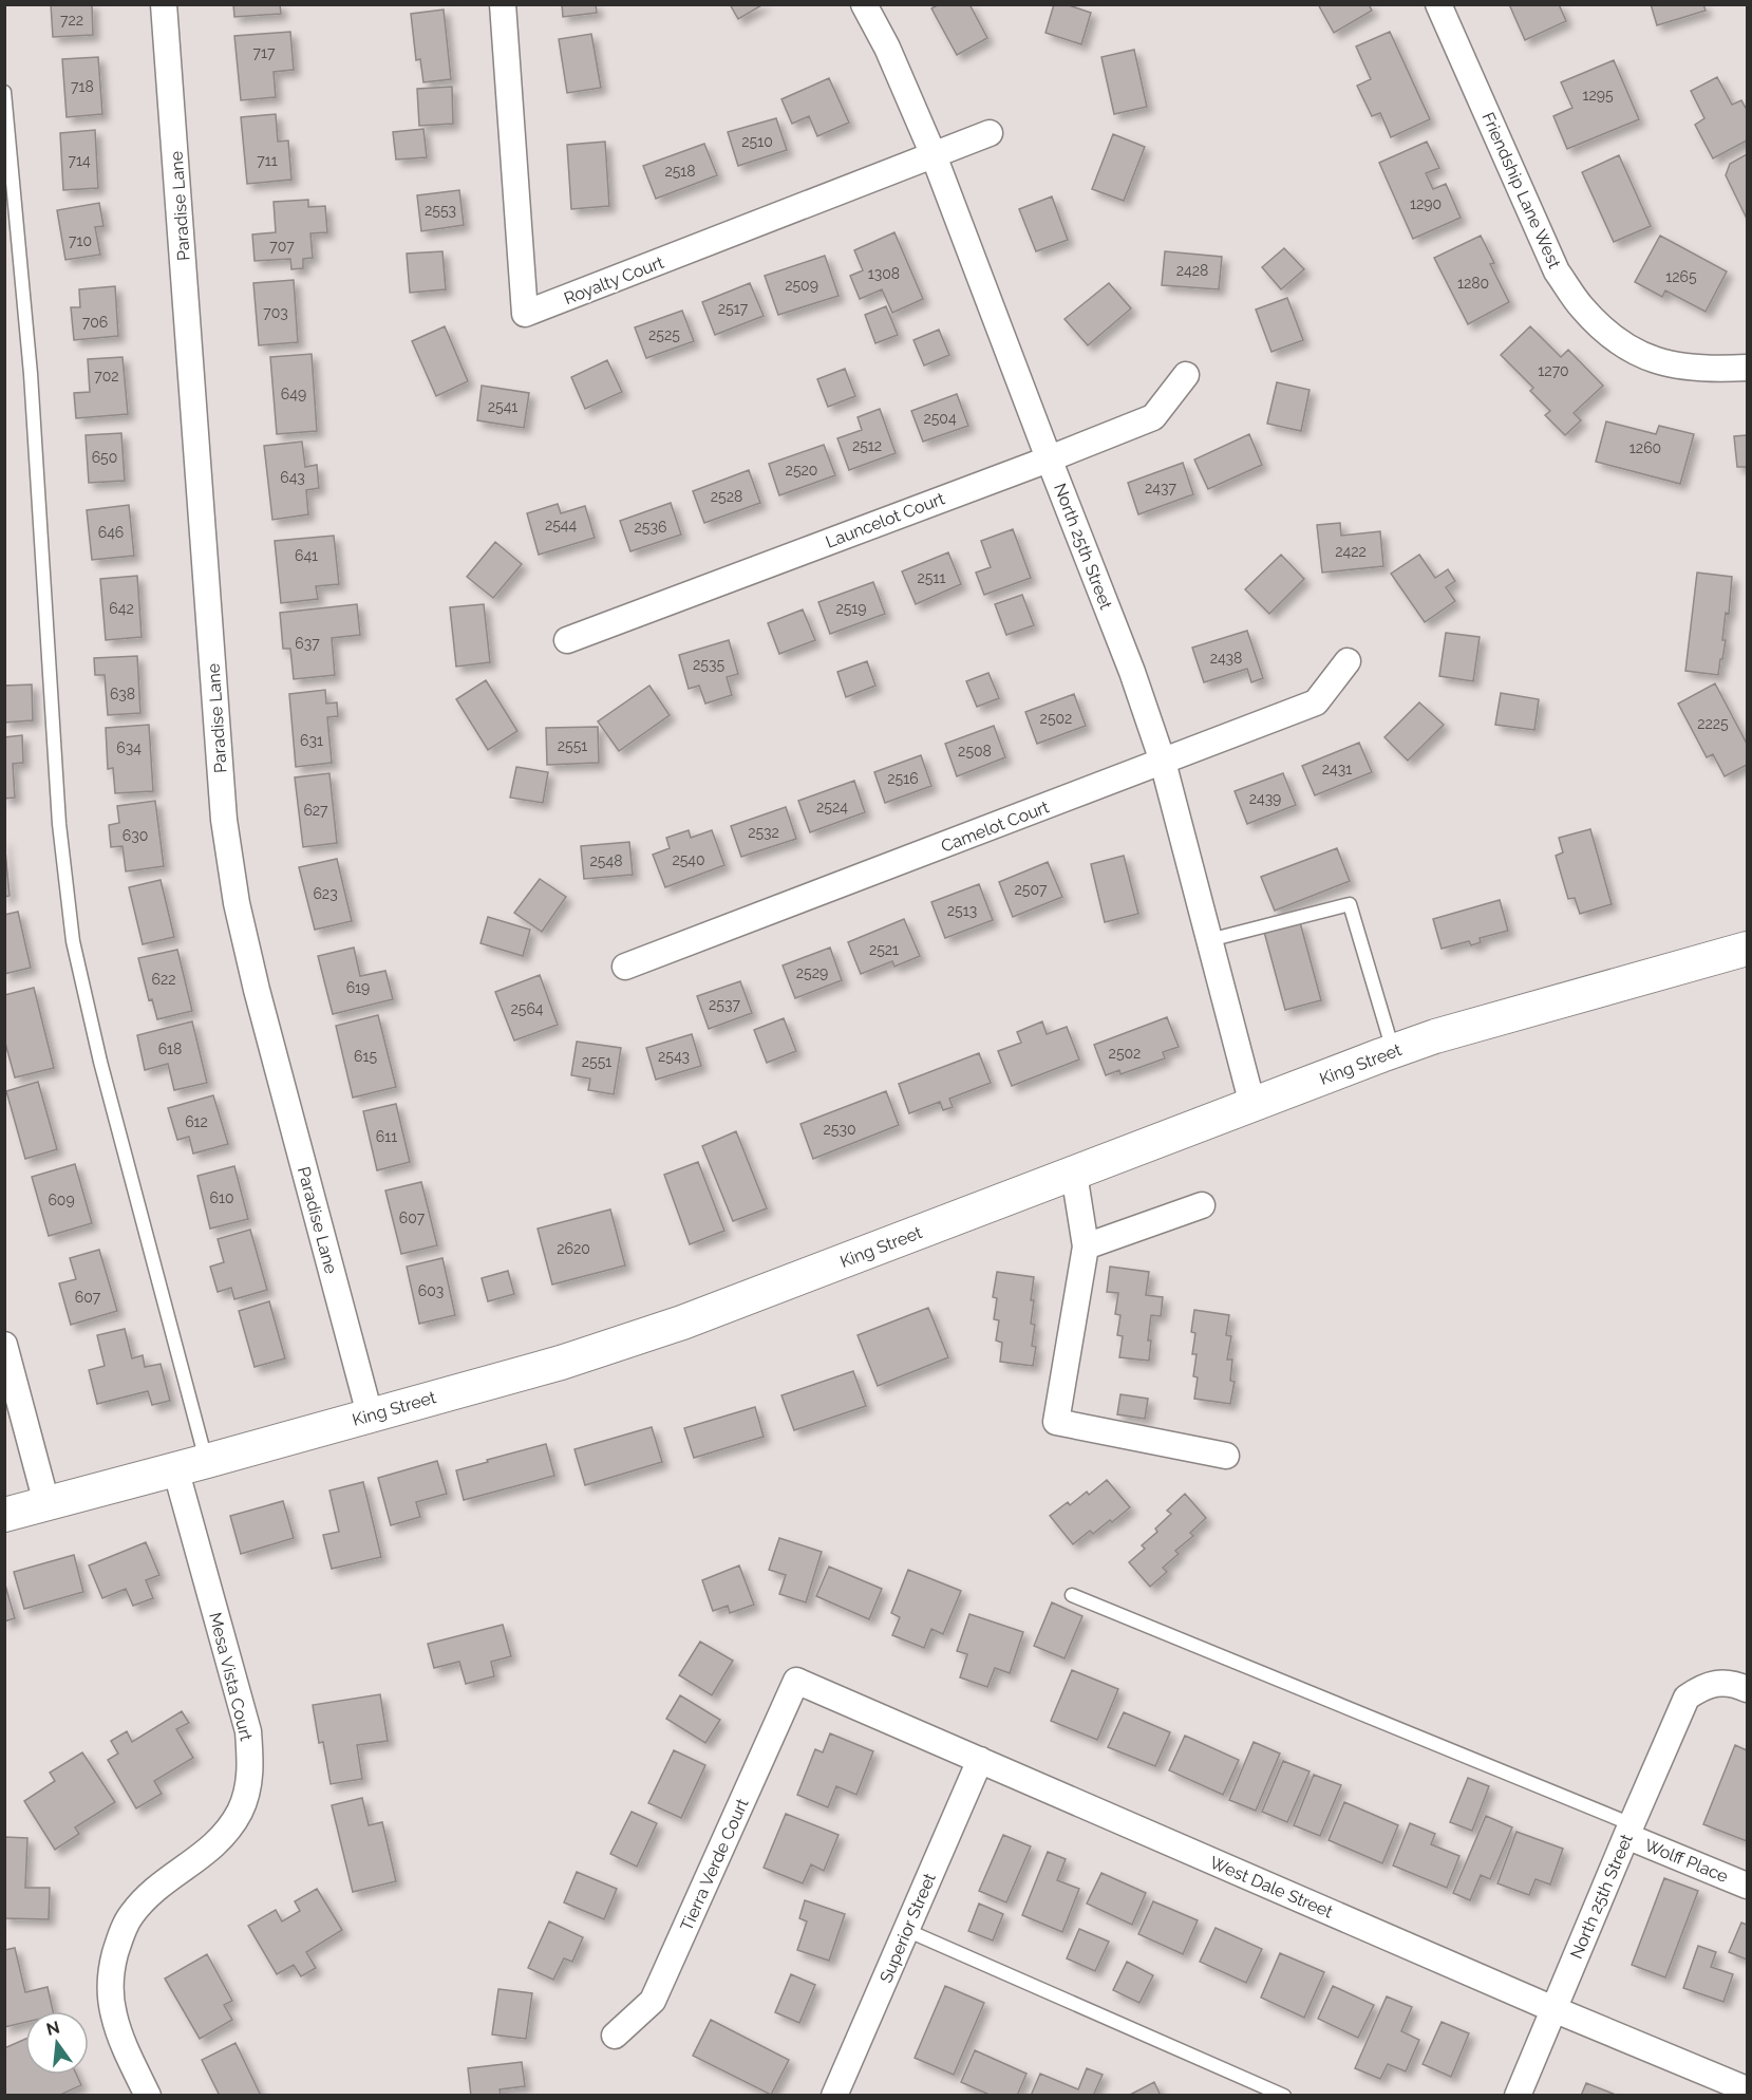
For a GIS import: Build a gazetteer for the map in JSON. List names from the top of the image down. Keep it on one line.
{"streets":{"street":["Friendship Lane West","Paradise Lane","Royalty Court","Launcelot Court","North 25th Street","Camelot Court","King Street","Mesa Vista Court","Wolff Place","Tierra Verde Court","West Dale Street","Superior Street"]},"crossings":[["Paradise Lane","King Street"],["Royalty Court","North 25th Street"],["Launcelot Court","North 25th Street"],["North 25th Street","Camelot Court"],["North 25th Street","King Street"],["North 25th Street","Wolff Place"],["North 25th Street","West Dale Street"],["King Street","Mesa Vista Court"],["Tierra Verde Court","West Dale Street"],["West Dale Street","Superior Street"]],"house_numbers":["722","717","718","1295","2510","714","711","2518","1290","2553","710","707","2428","1308","1265","1280","2509","2517","703","706","2525","1270","702","649","2541","2504","2512","1260","650","2520","643","2437","2528","2544","2536","646","2422","641","2511","642","2519","637","2438","2535","638","2502","2225","631","2551","634","2508","2431","2516","2439","2524","627","2532","630","2540","2548","2507","623","2513","2521","2529","622","619","2537","2564","618","2502","615","2543","2551","612","2530","611","610","609","607","2620","603","607"],"north":"top"}
